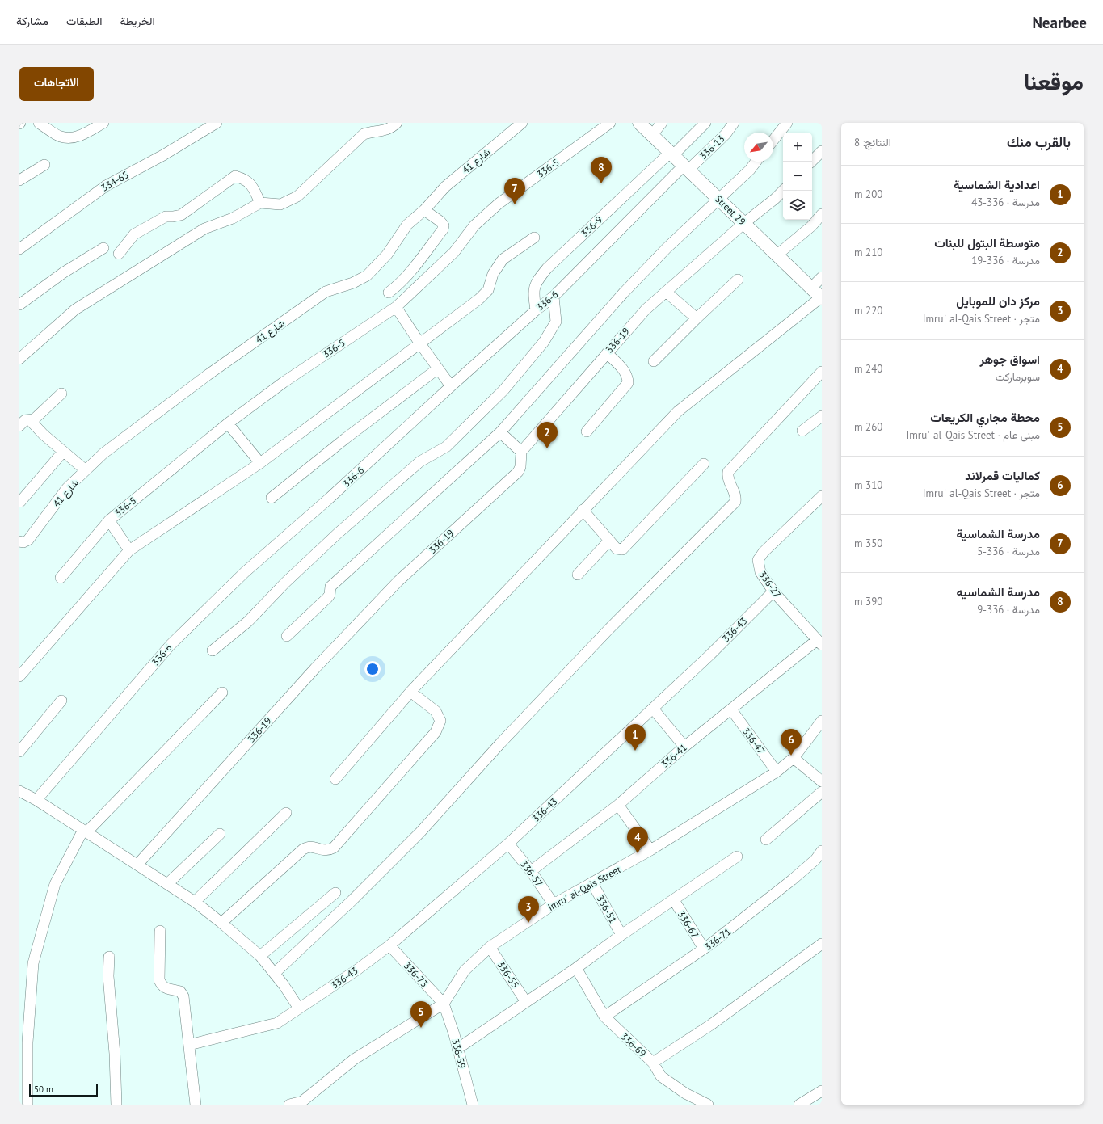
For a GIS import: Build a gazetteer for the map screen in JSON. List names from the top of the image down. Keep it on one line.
{"streets":{"street":["336-13","شارع 41","336-5","334-65","Street 29","336-9","336-6","336-19","336-27","336-43","336-47","336-41","336-57","Imruʾ al-Qais Street","336-51","336-67","336-71","336-73","336-55","336-69","336-59"]},"crossings":[["336-13","Street 29"],["336-13","336-6"],["Street 29","336-9"],["Street 29","336-6"],["Street 29","336-19"],["336-9","336-6"],["336-27","336-43"],["336-27","336-41"],["336-43","336-57"],["336-43","336-73"],["336-47","336-41"],["336-47","Imruʾ al-Qais Street"],["336-41","336-57"],["336-57","Imruʾ al-Qais Street"],["Imruʾ al-Qais Street","336-51"],["Imruʾ al-Qais Street","336-73"],["Imruʾ al-Qais Street","336-55"],["Imruʾ al-Qais Street","336-59"],["336-67","336-71"],["336-71","336-69"],["336-73","336-59"]],"scale_bar":"50 m","north":"bottom left","page":{"header":"Nearbee","nav":["الخريطة","الطبقات","مشاركة"],"title":"موقعنا","buttons":"الاتجاهات","heading":["بالقرب منك","النتائج: 8"],"map_buttons":["+","−"],"pins":["8","7","2","1","6","4","3","5"],"list":[{"mark":"1","name":"اعدادية الشماسية","note":"مدرسة · 336-43","value":"200 m"},{"mark":"2","name":"متوسطة البتول للبنات","note":"مدرسة · 336-19","value":"210 m"},{"mark":"3","name":"مركز دان للموبايل","note":"متجر · Imruʾ al-Qais Street","value":"220 m"},{"mark":"4","name":"اسواق جوهر","note":"سوبرماركت","value":"240 m"},{"mark":"5","name":"محطة مجاري الكريعات","note":"مبنى عام · Imruʾ al-Qais Street","value":"260 m"},{"mark":"6","name":"كماليات قمرلاند","note":"متجر · Imruʾ al-Qais Street","value":"310 m"},{"mark":"7","name":"مدرسة الشماسية","note":"مدرسة · 336-5","value":"350 m"},{"mark":"8","name":"مدرسة الشماسيه","note":"مدرسة · 336-9","value":"390 m"}],"scale":"50 m"}}
